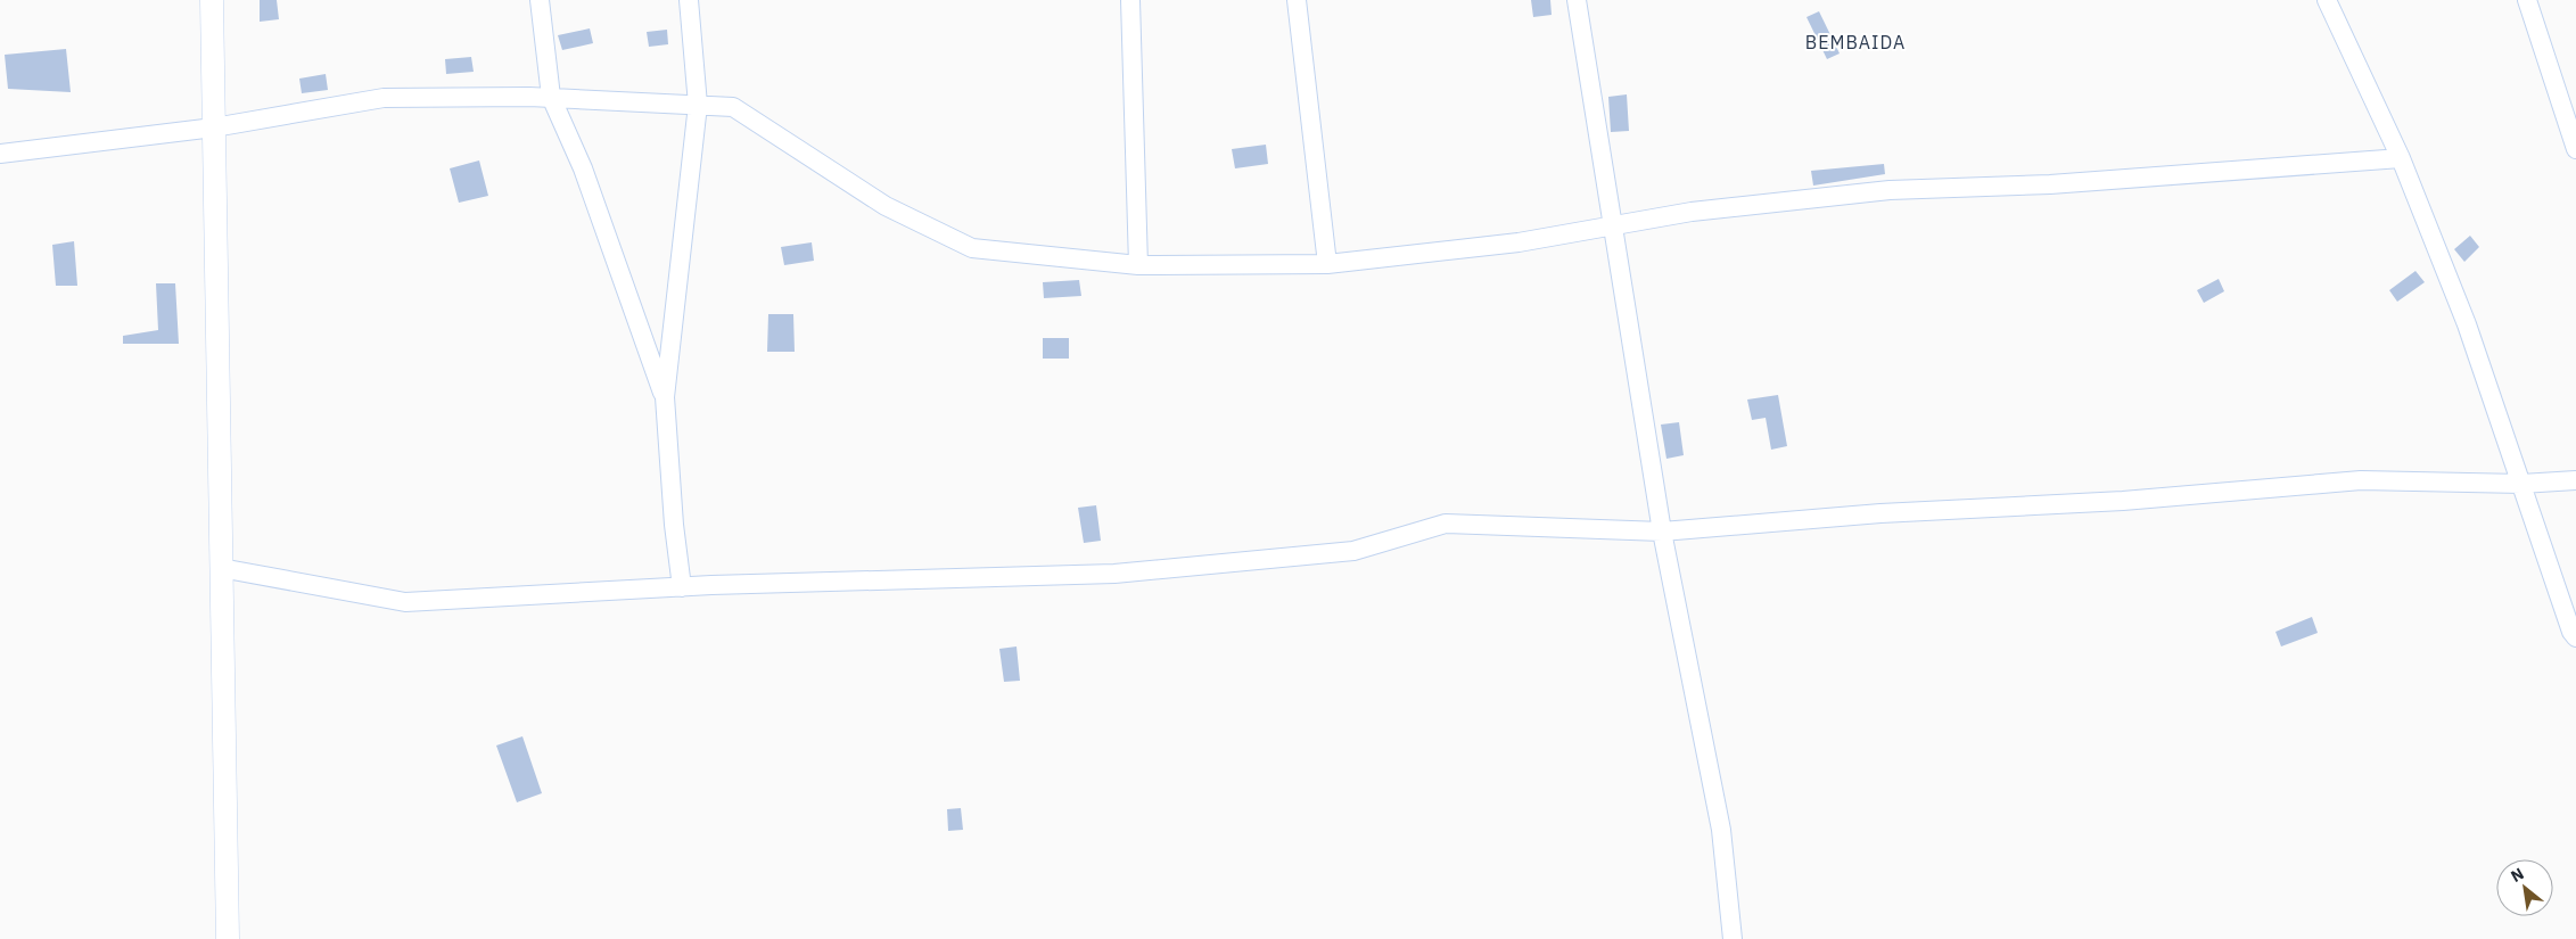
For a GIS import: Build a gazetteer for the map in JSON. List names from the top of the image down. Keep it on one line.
{"districts":["BEMBAIDA"],"north":"top left"}
